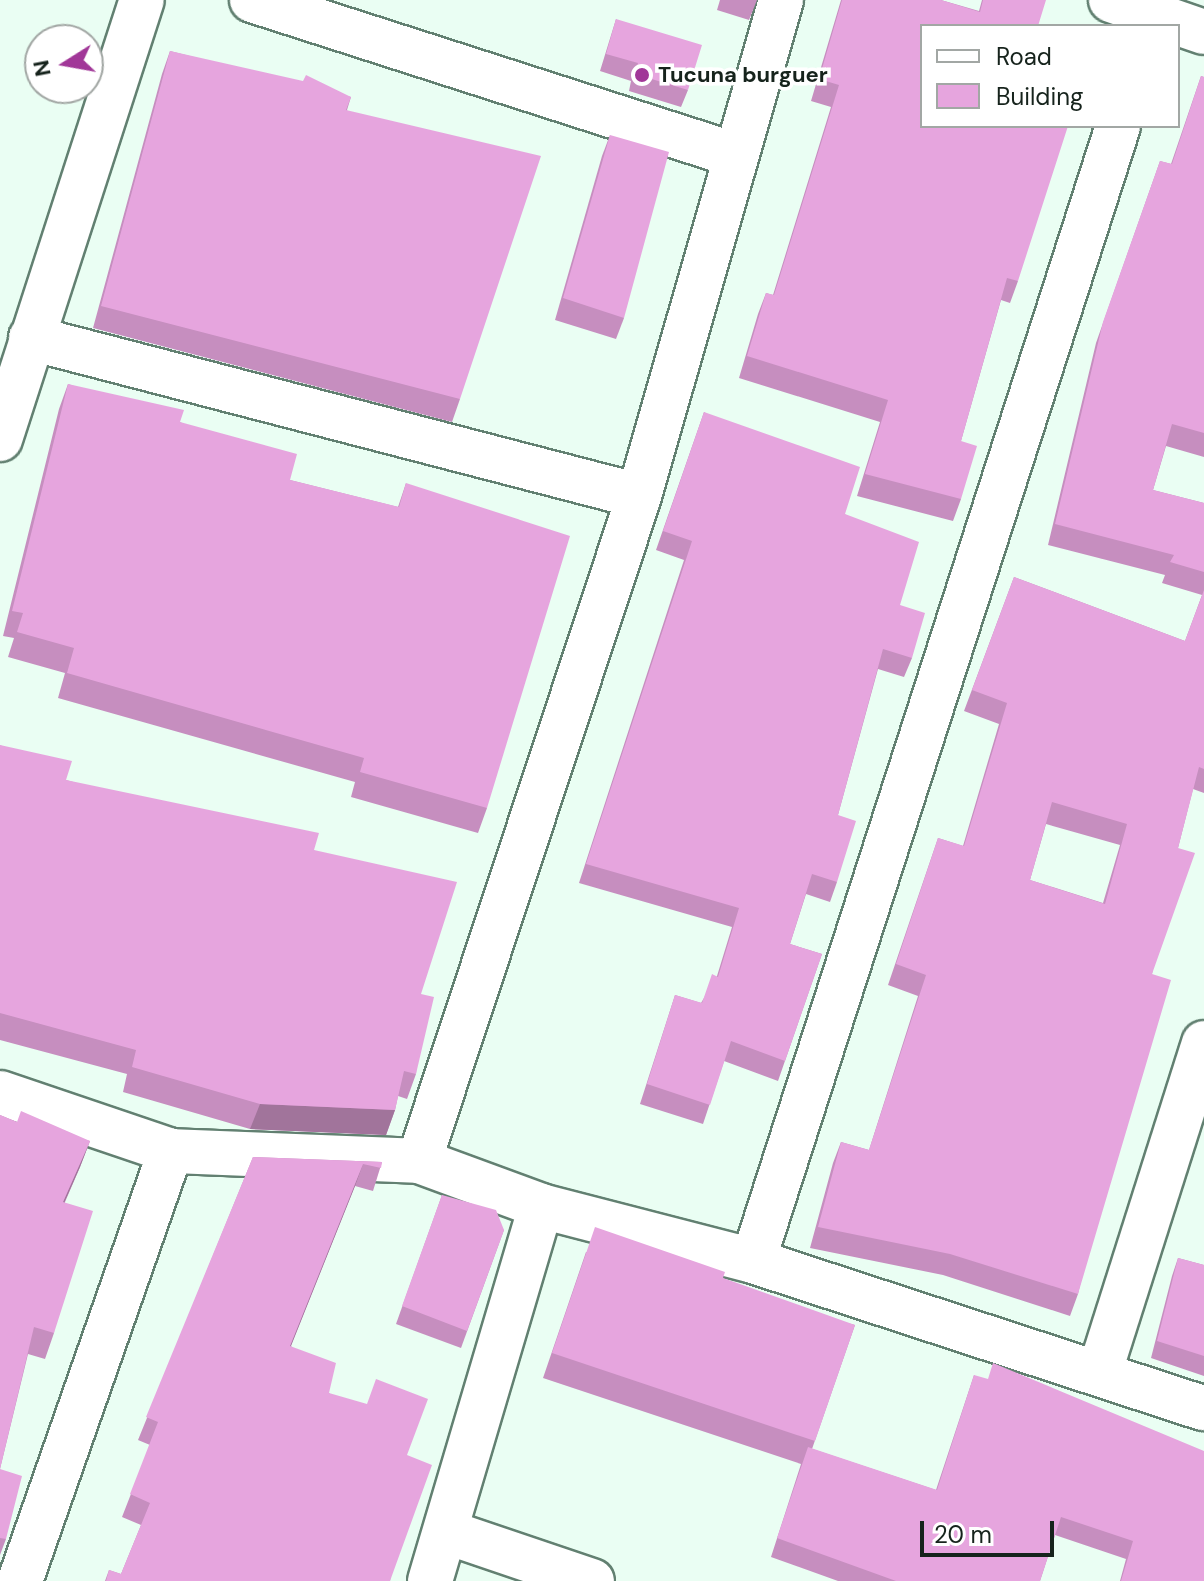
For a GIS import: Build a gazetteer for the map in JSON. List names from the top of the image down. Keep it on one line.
{"places":["Tucuna burguer"],"legend":["Road","Building"],"scale_bar":"20 m","north":"left"}
